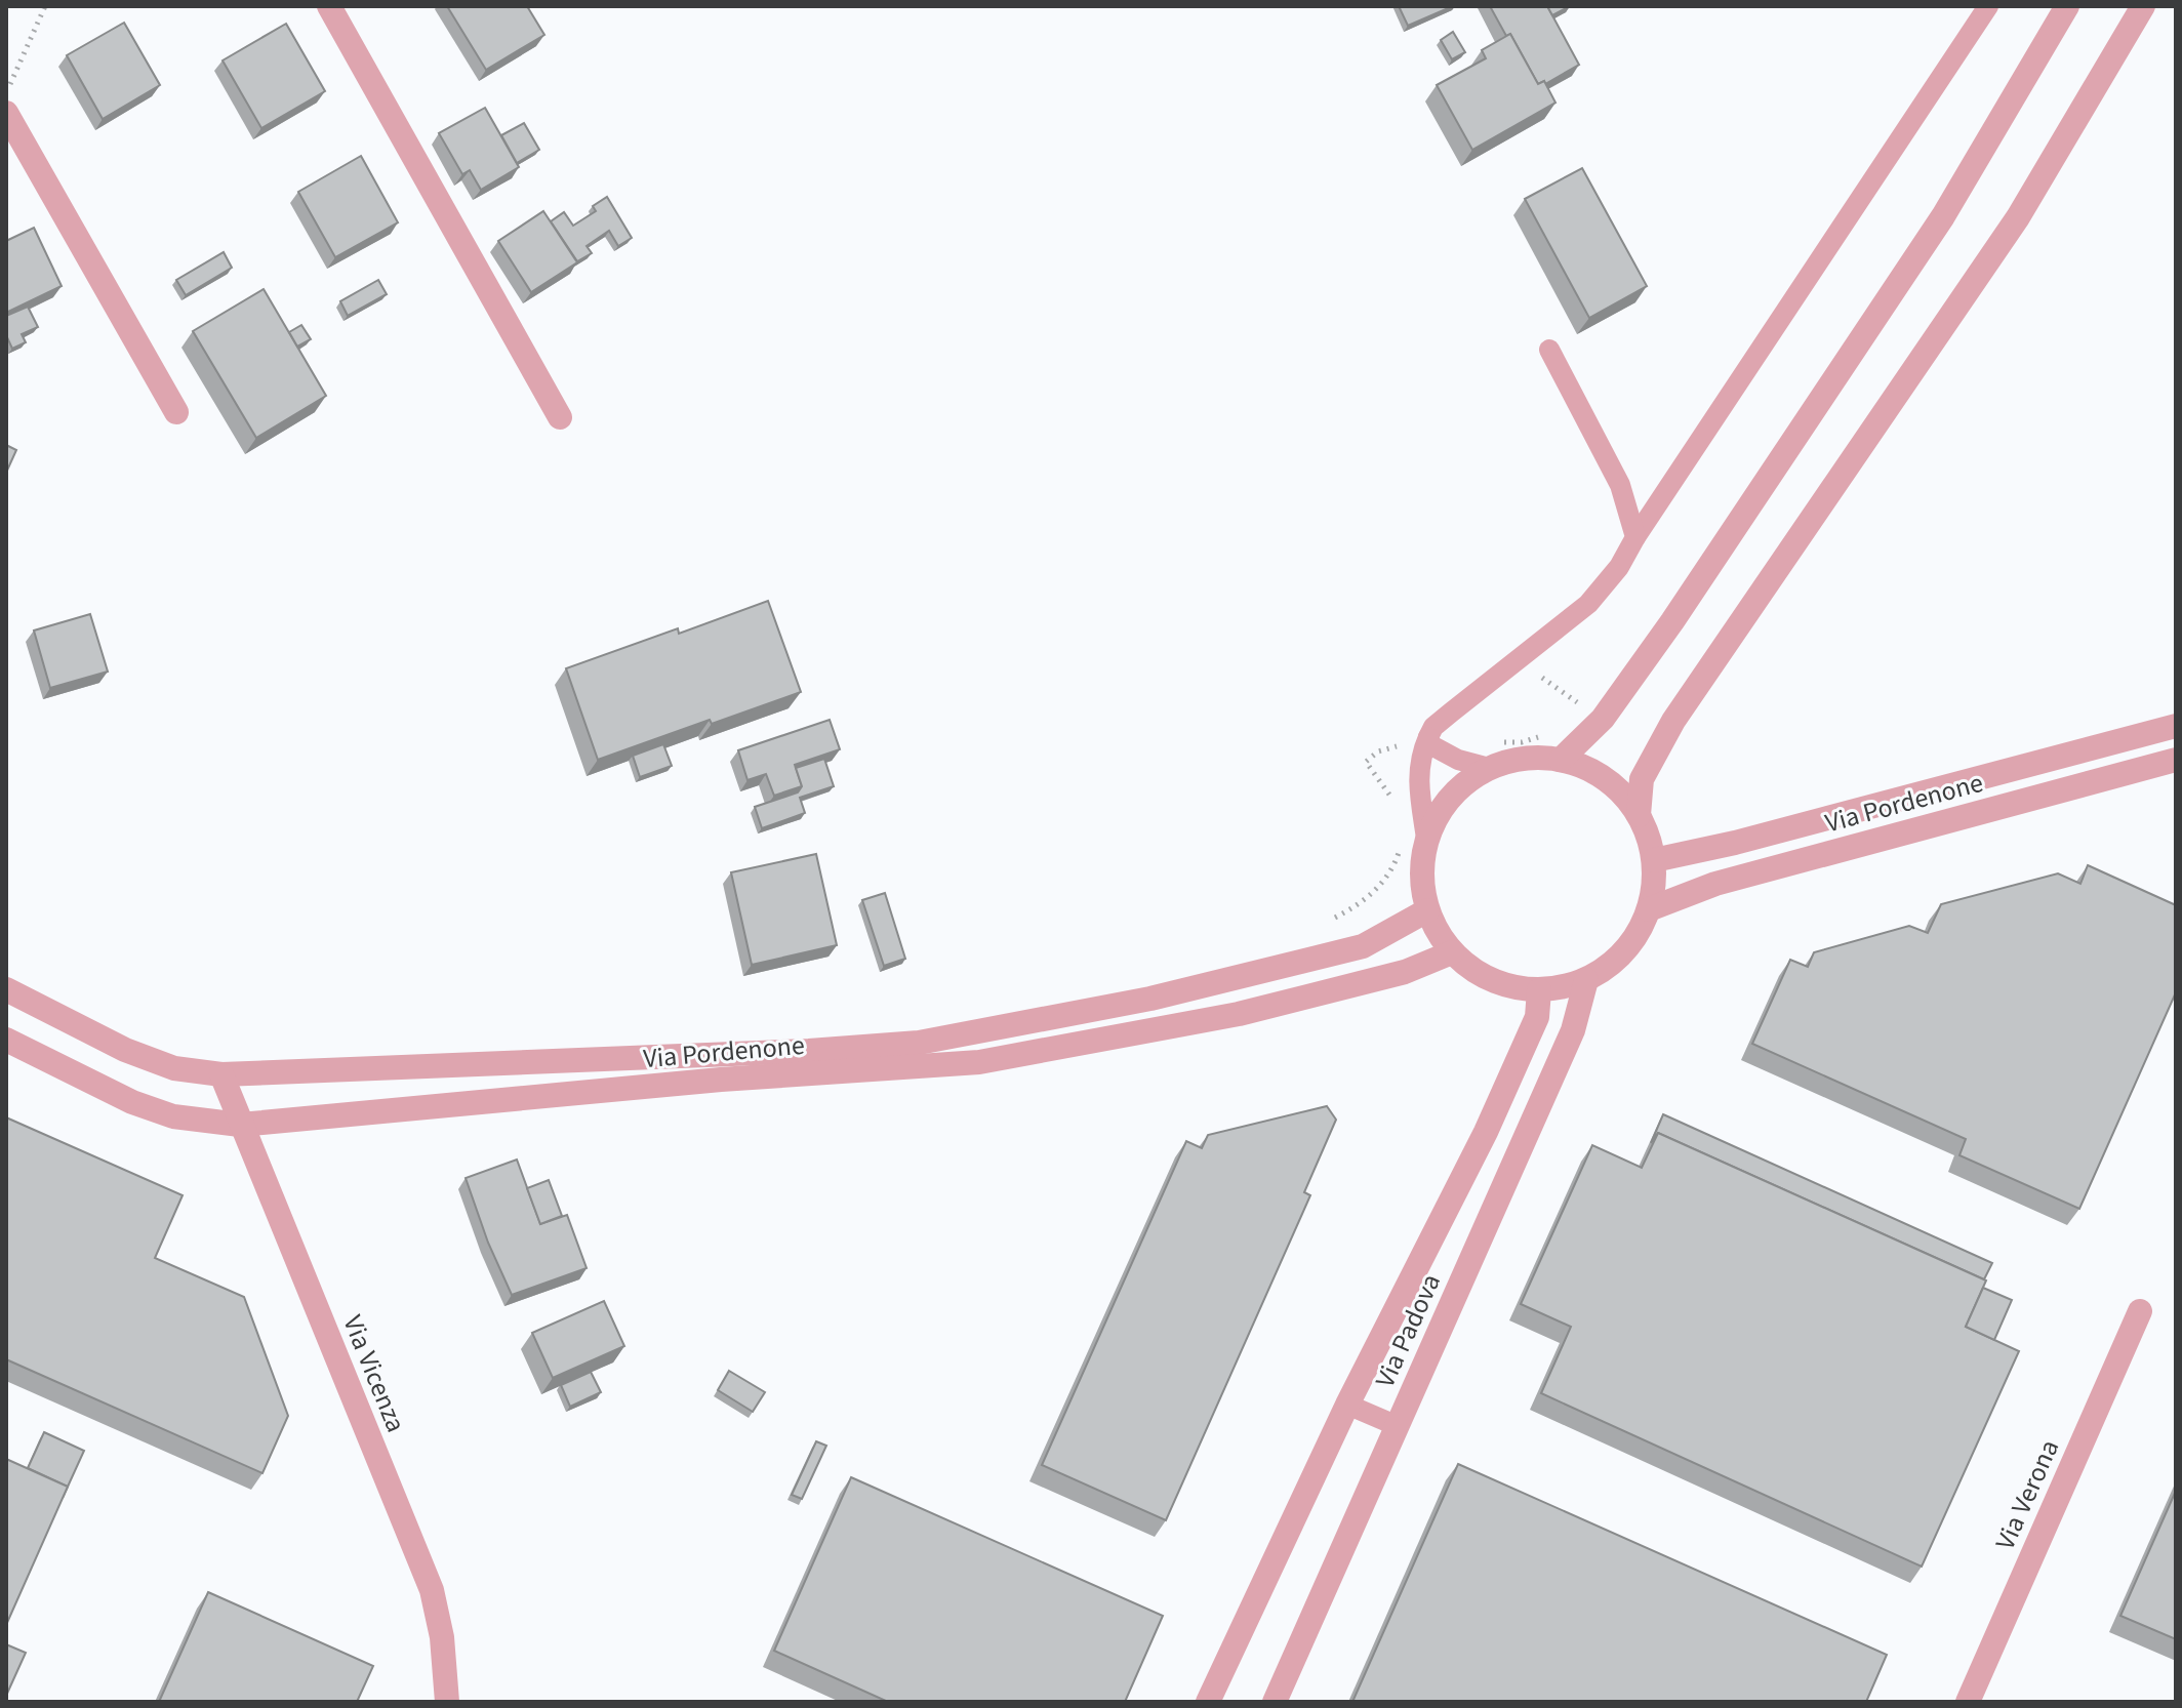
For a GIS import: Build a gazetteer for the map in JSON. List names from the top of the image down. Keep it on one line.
{"streets":{"street":["Via Pordenone","Via Padova","Via Vicenza","Via Verona"]},"crossings":[["Via Pordenone","Via Padova"],["Via Pordenone","Via Vicenza"]]}
